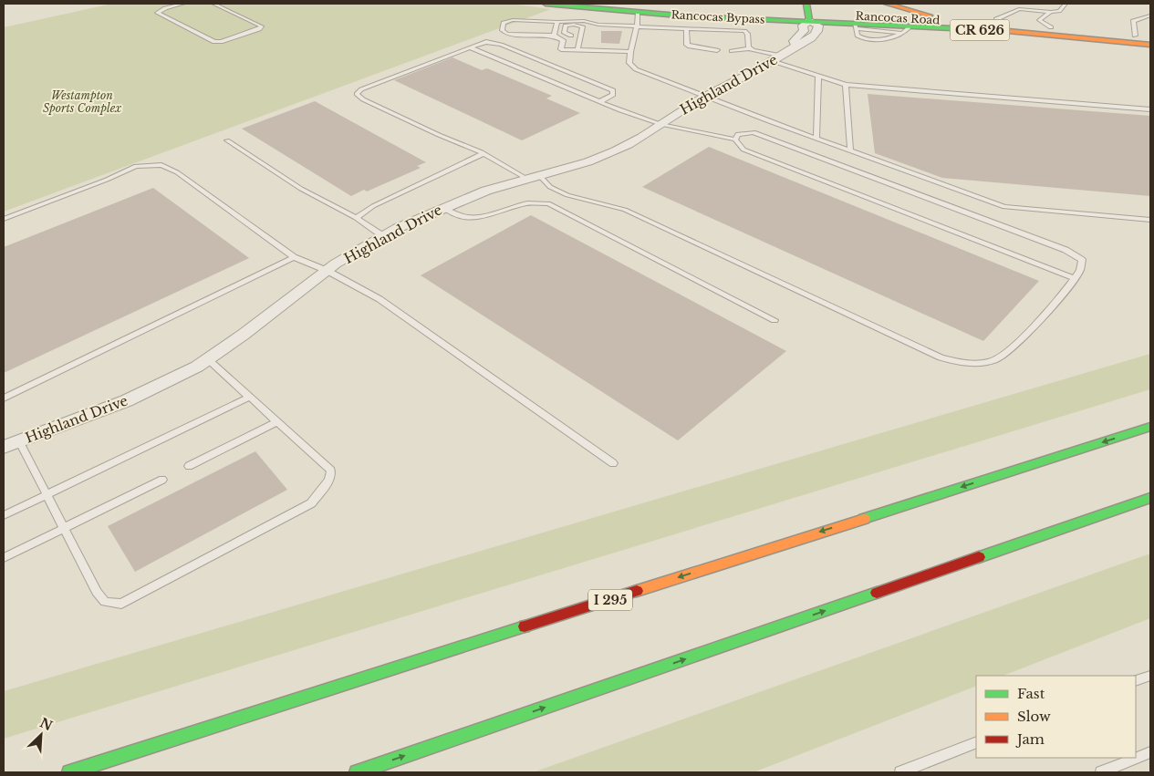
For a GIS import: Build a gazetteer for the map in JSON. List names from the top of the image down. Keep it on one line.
{"streets":{"main road":["Rancocas Bypass","Rancocas Road","CR 626","I 295"],"street":["Highland Drive"]},"crossings":[["Rancocas Bypass","Rancocas Road"],["Rancocas Bypass","Highland Drive"],["Rancocas Road","Highland Drive"]],"parks":["Westampton Sports Complex"],"legend":["Fast","Slow","Jam"],"north":"top right"}
